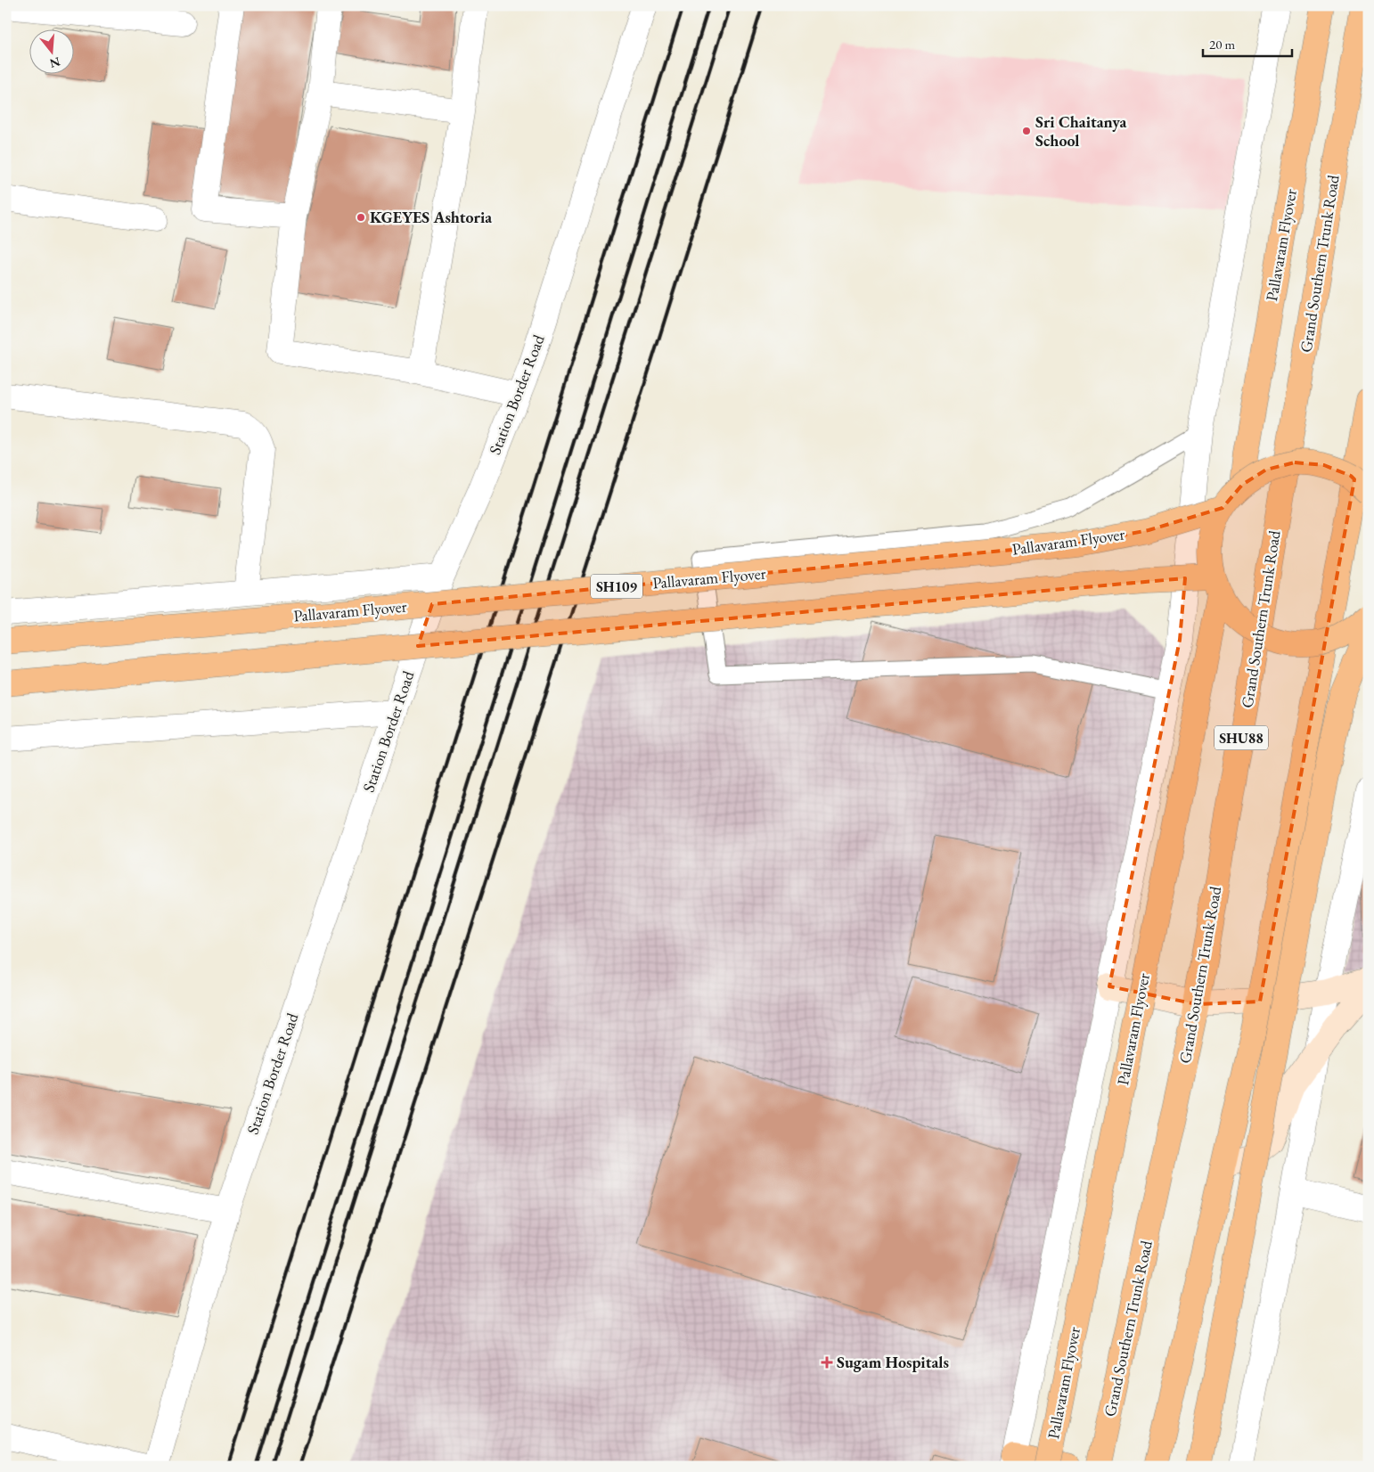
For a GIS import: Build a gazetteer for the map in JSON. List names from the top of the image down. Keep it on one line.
{"streets":{"main road":["Pallavaram Flyover","Grand Southern Trunk Road","SH109","SHU88"],"street":["Station Border Road"]},"places":{"other":["Sri Chaitanya School","KGEYES Ashtoria"],"health":["Sugam Hospitals"]},"scale_bar":"20 m","north":"bottom"}
